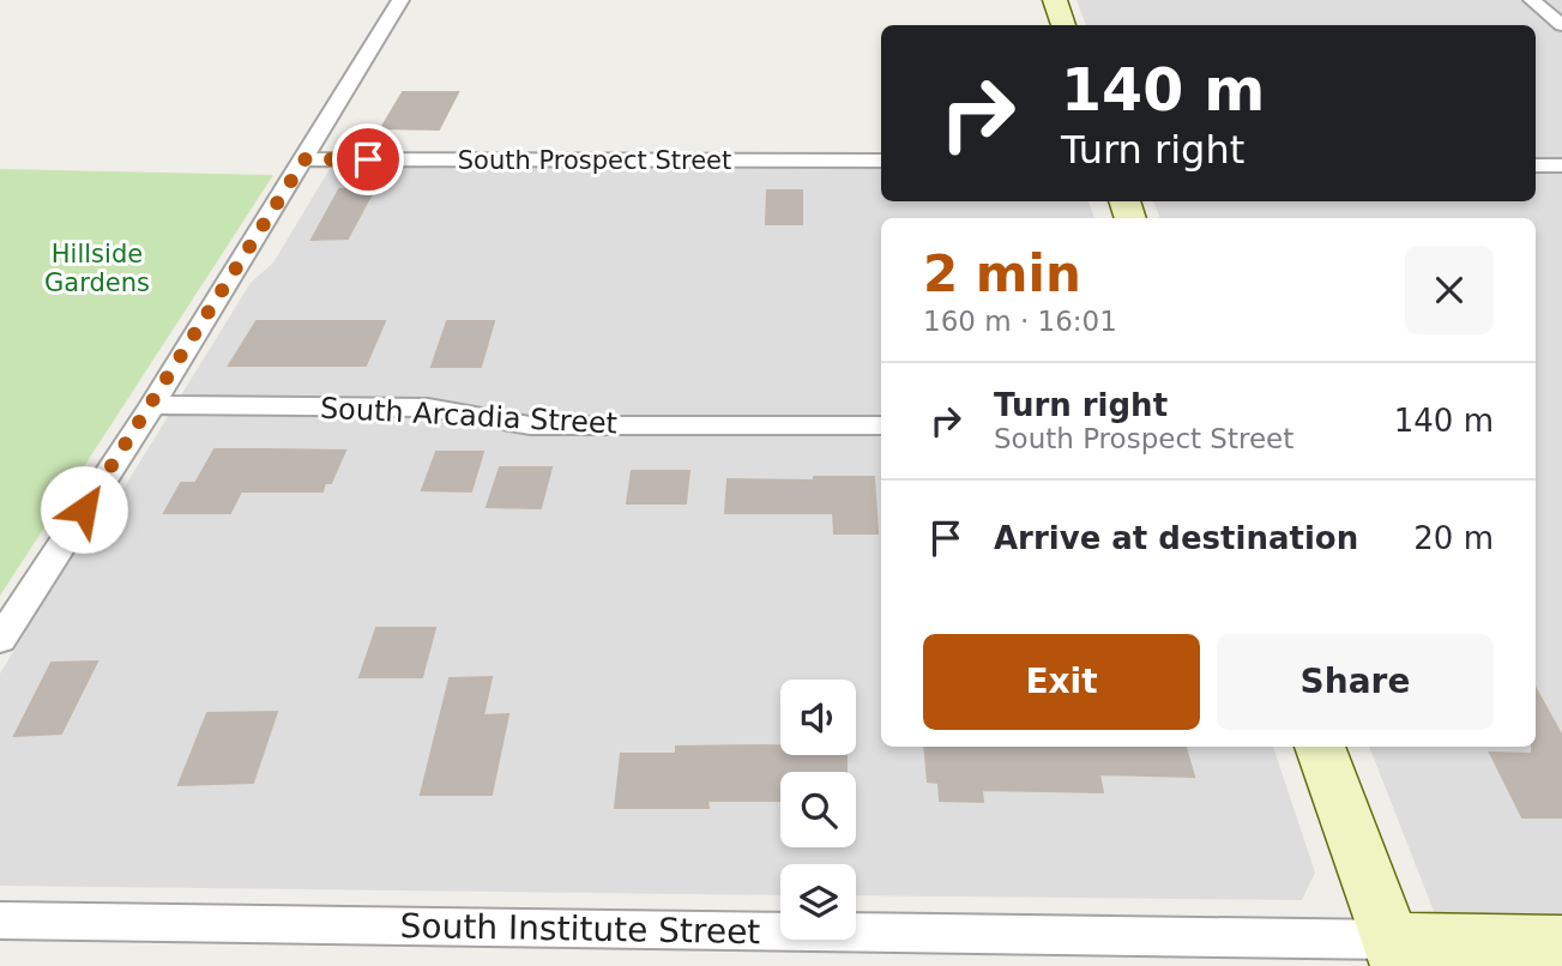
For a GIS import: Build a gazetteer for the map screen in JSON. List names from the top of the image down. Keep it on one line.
{"streets":{"main road":["South Institute Street"],"street":["South Prospect Street","South Arcadia Street"]},"parks":["Hillside Gardens"],"page":{"turn":["140 m","Turn right"],"heading":["2 min","160 m · 16:01"],"list":[{"name":"Turn right","note":"South Prospect Street","value":"140 m"},{"name":"Arrive at destination","value":"20 m"}],"buttons":["Exit","Share"]}}
